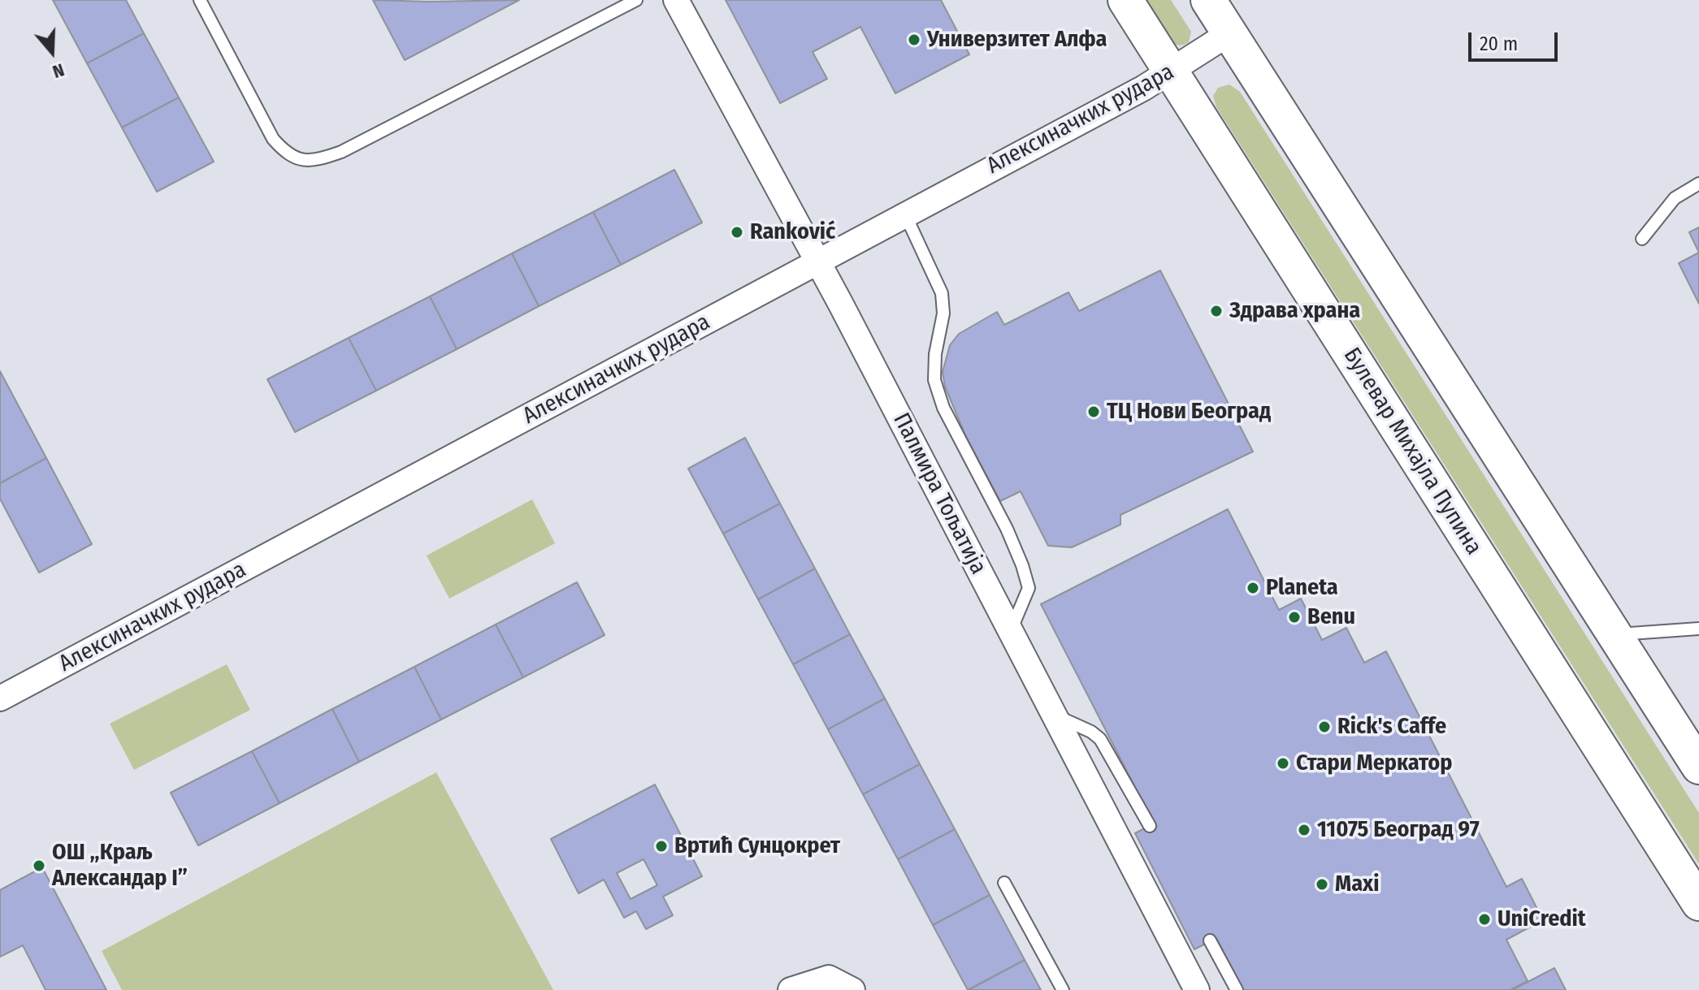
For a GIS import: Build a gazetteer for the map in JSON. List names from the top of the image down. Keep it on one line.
{"streets":{"main road":["Булевар Михајла Пупина"],"street":["Алексиначких рудара","Палмира Тољатија"]},"crossings":[["Алексиначких рудара","Булевар Михајла Пупина"],["Алексиначких рудара","Палмира Тољатија"]],"places":["Универзитет Алфа","Ranković","Здрава храна","ТЦ Нови Београд","Planeta","Benu","Rick's Caffe","Стари Меркатор","11075 Београд 97","Вртић Сунцокрет","ОШ „Краљ Александар I”","Maxi","UniCredit"],"scale_bar":"20 m","north":"bottom"}
